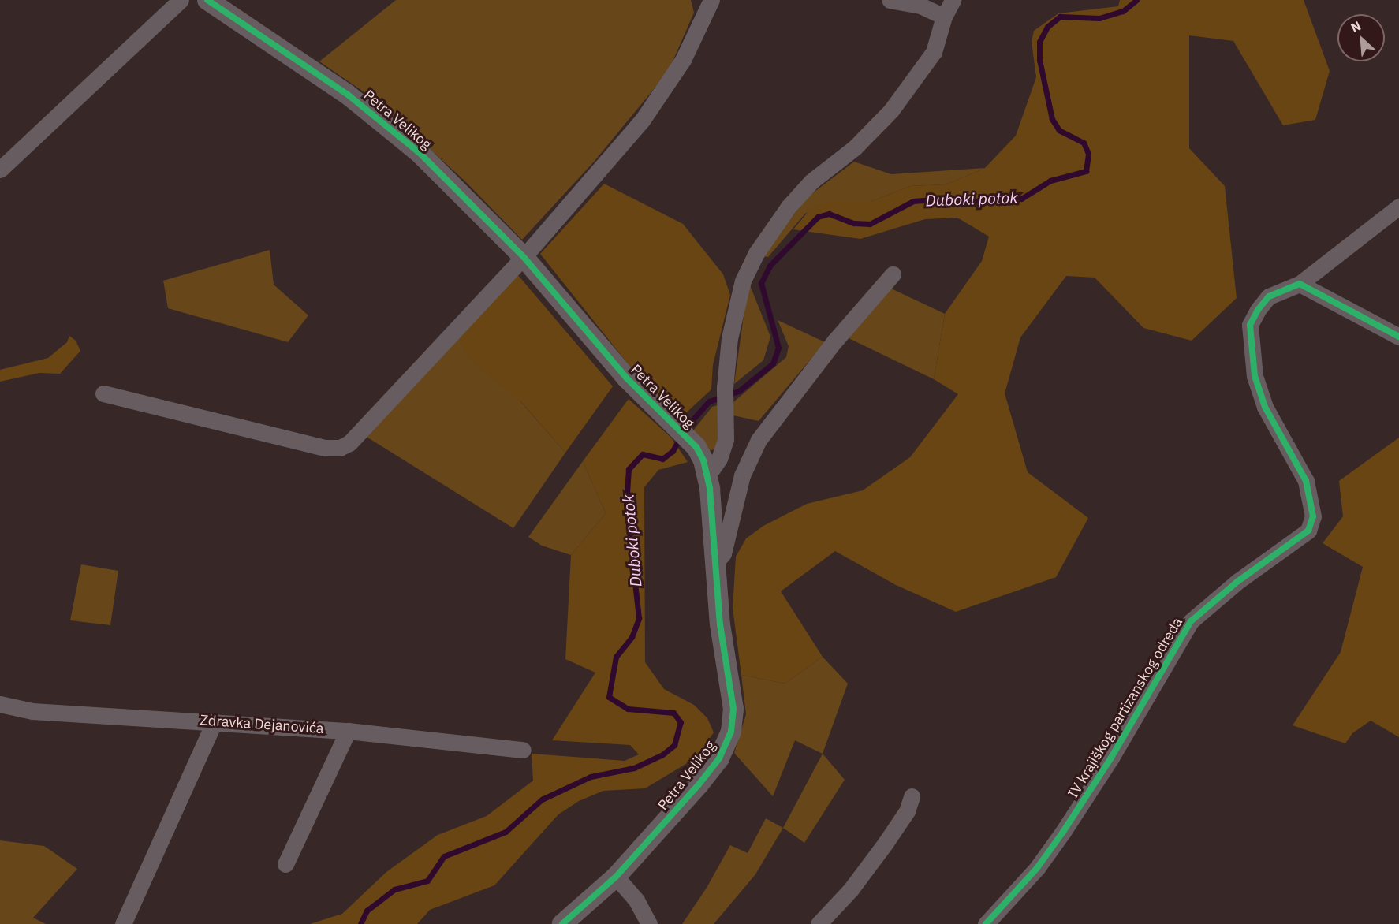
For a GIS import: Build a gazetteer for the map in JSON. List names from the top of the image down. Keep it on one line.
{"streets":{"street":["Petra Velikog","IV krajiškog partizanskog odreda","Zdravka Dejanovića"]},"water":["Duboki potok"],"north":"top left"}
